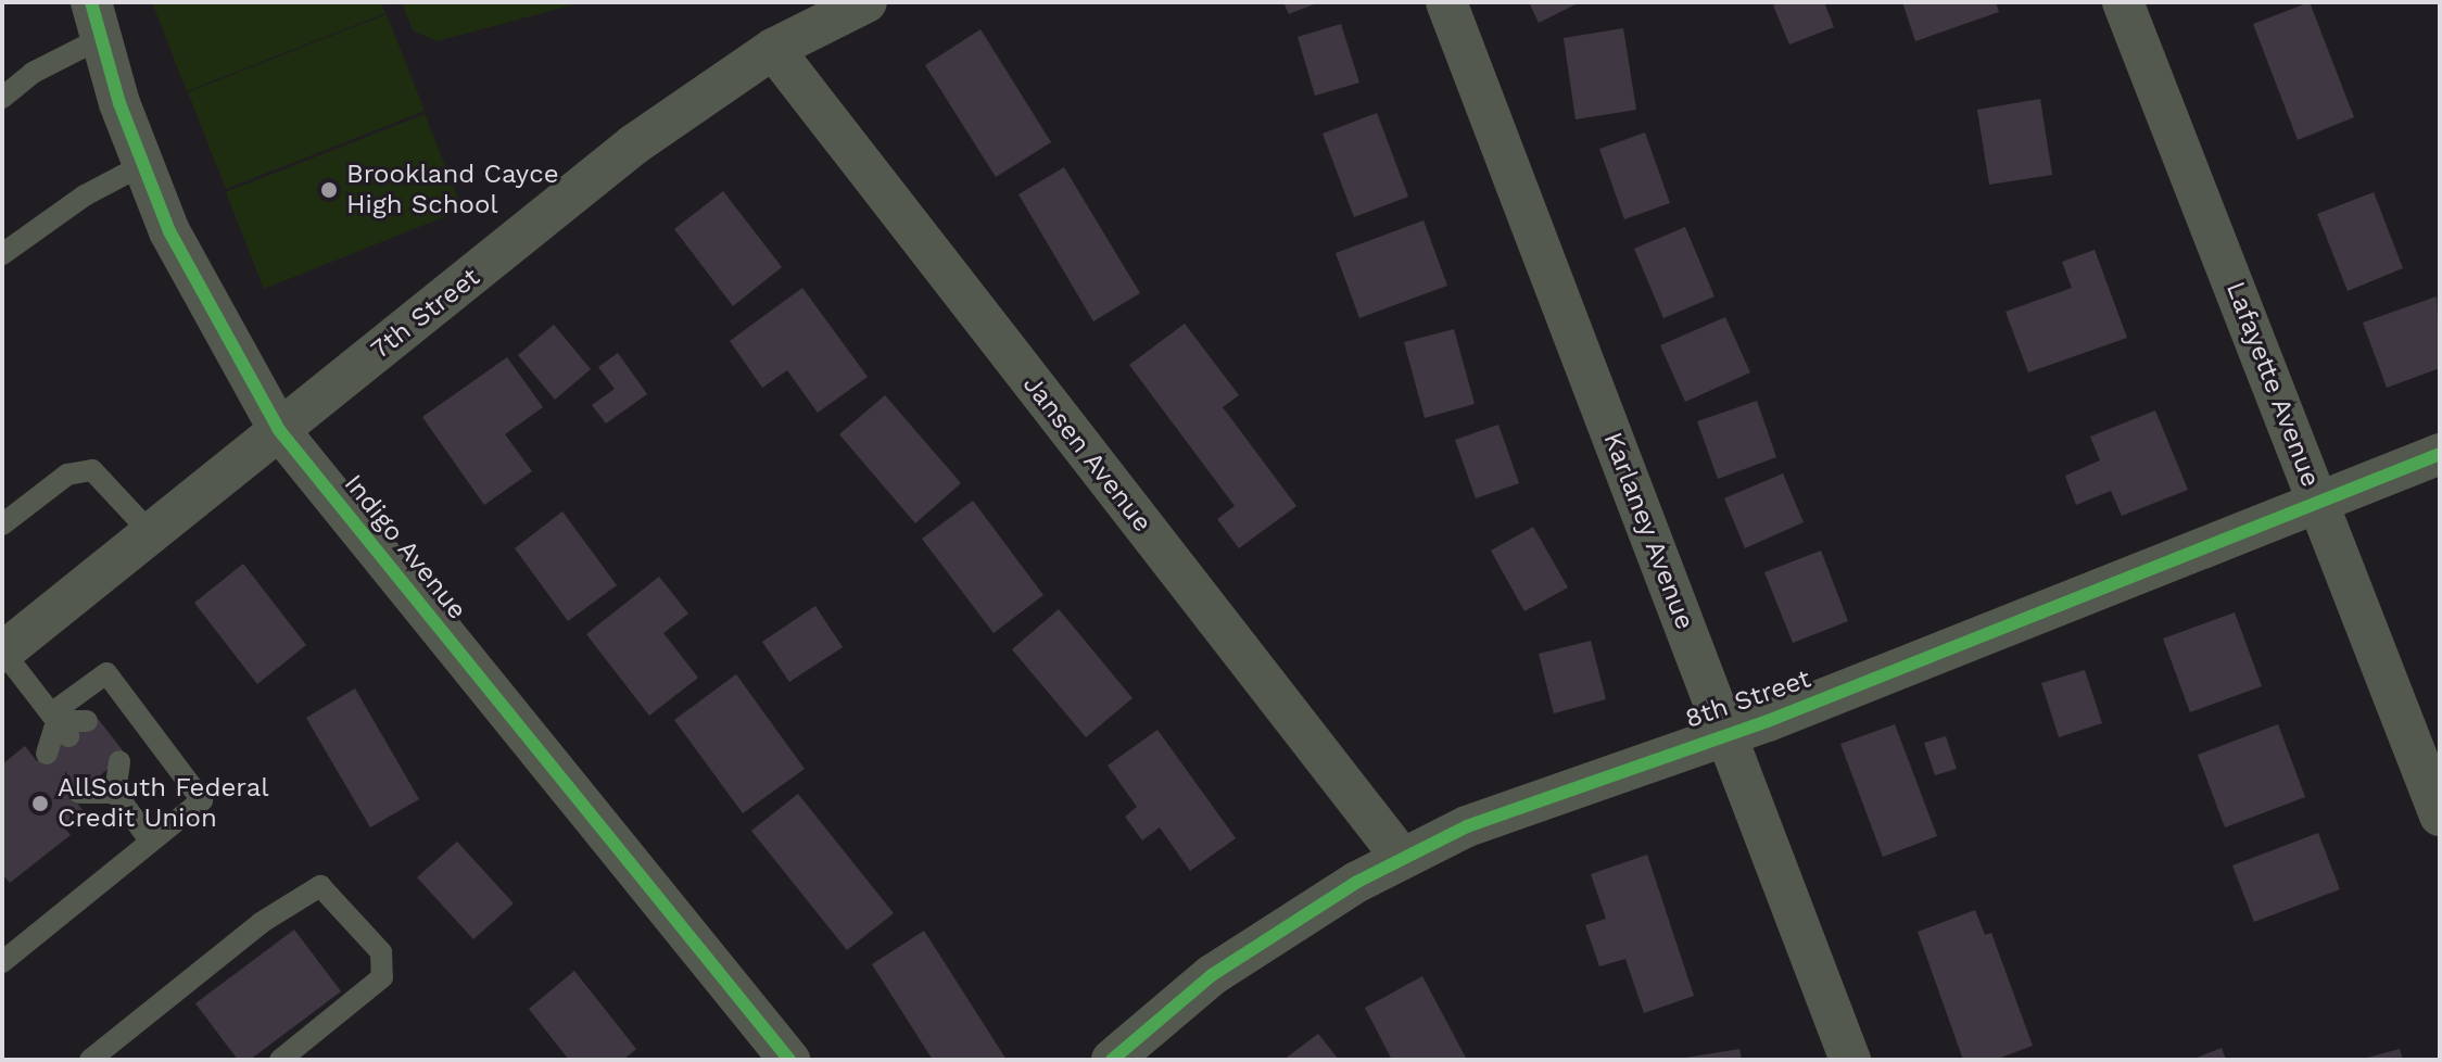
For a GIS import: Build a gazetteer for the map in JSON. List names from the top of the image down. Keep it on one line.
{"streets":{"street":["7th Street","Lafayette Avenue","Jansen Avenue","Karlaney Avenue","Indigo Avenue","8th Street"]},"crossings":[["7th Street","Jansen Avenue"],["7th Street","Indigo Avenue"],["Lafayette Avenue","8th Street"],["Jansen Avenue","8th Street"],["Karlaney Avenue","8th Street"]],"places":["Brookland Cayce High School","AllSouth Federal Credit Union"]}
